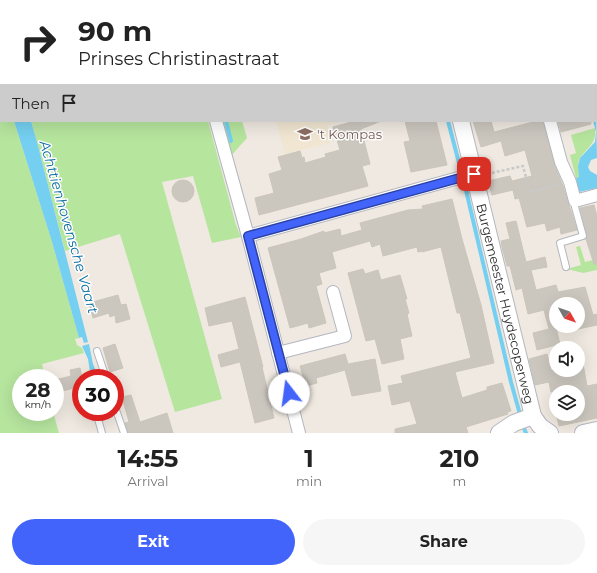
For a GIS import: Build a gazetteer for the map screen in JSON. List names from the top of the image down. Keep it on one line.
{"streets":{"street":["Burgemeester Huydecoperweg"]},"water":["Achttienhovensche Vaart"],"places":{"school or university":["'t Kompas"]},"north":"bottom right","page":{"turn":["90 m","Prinses Christinastraat"],"then":"Then","speed":"28 km/h","limit":"30","eta":["14:55","Arrival","1","min","210","m"],"buttons":["Exit","Share"]}}
